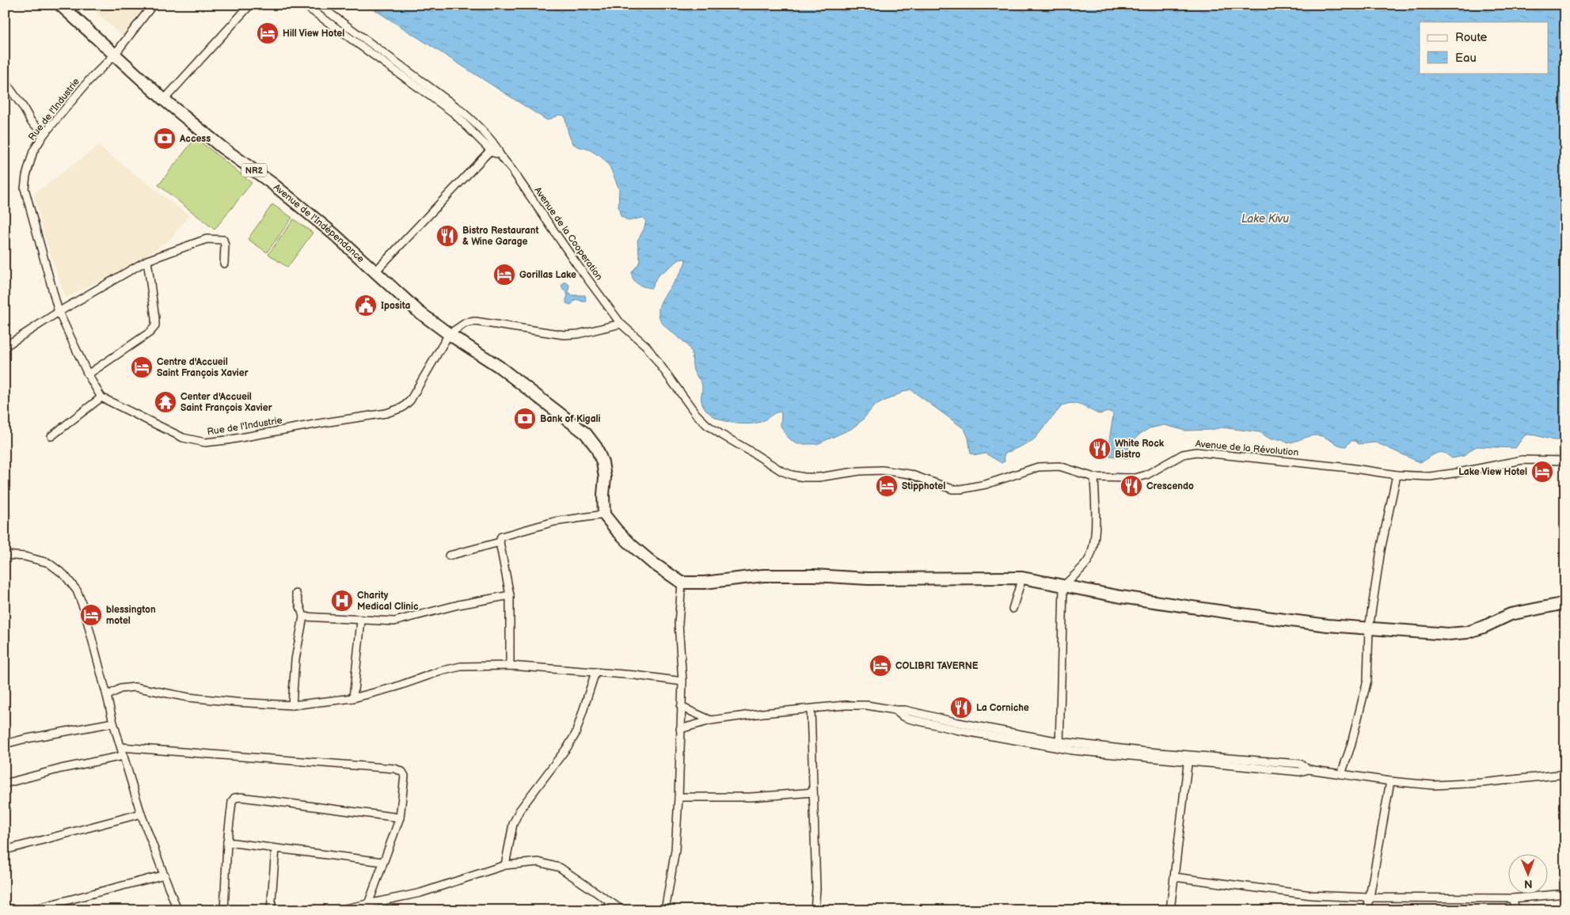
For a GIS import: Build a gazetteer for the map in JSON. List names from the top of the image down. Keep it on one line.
{"streets":{"highway":["NR2","Avenue de l'Indépendance"],"street":["Rue de l'Industrie","Avenue de la Cooperation","Avenue de la Révolution"]},"crossings":[["Rue de l'Industrie","Avenue de l'Indépendance"],["Rue de l'Industrie","Avenue de la Cooperation"],["Rue de l'Industrie","Avenue de la Révolution"],["Avenue de la Cooperation","Avenue de la Révolution"]],"water":["Lake Kivu"],"places":{"hotel":["Hill View Hotel","Gorillas Lake","Centre d'Accueil Saint François Xavier","Lake View Hotel","Stipphotel","blessington motel","COLIBRI TAVERNE"],"bank":["Access","Bank of Kigali"],"restaurant":["Bistro Restaurant & Wine Garage","White Rock Bistro","Crescendo","La Corniche"],"public building":["Iposita"],"temple":["Center d'Accueil Saint François Xavier"],"hospital":["Charity Medical Clinic"]},"legend":["Route","Eau"],"north":"bottom"}
